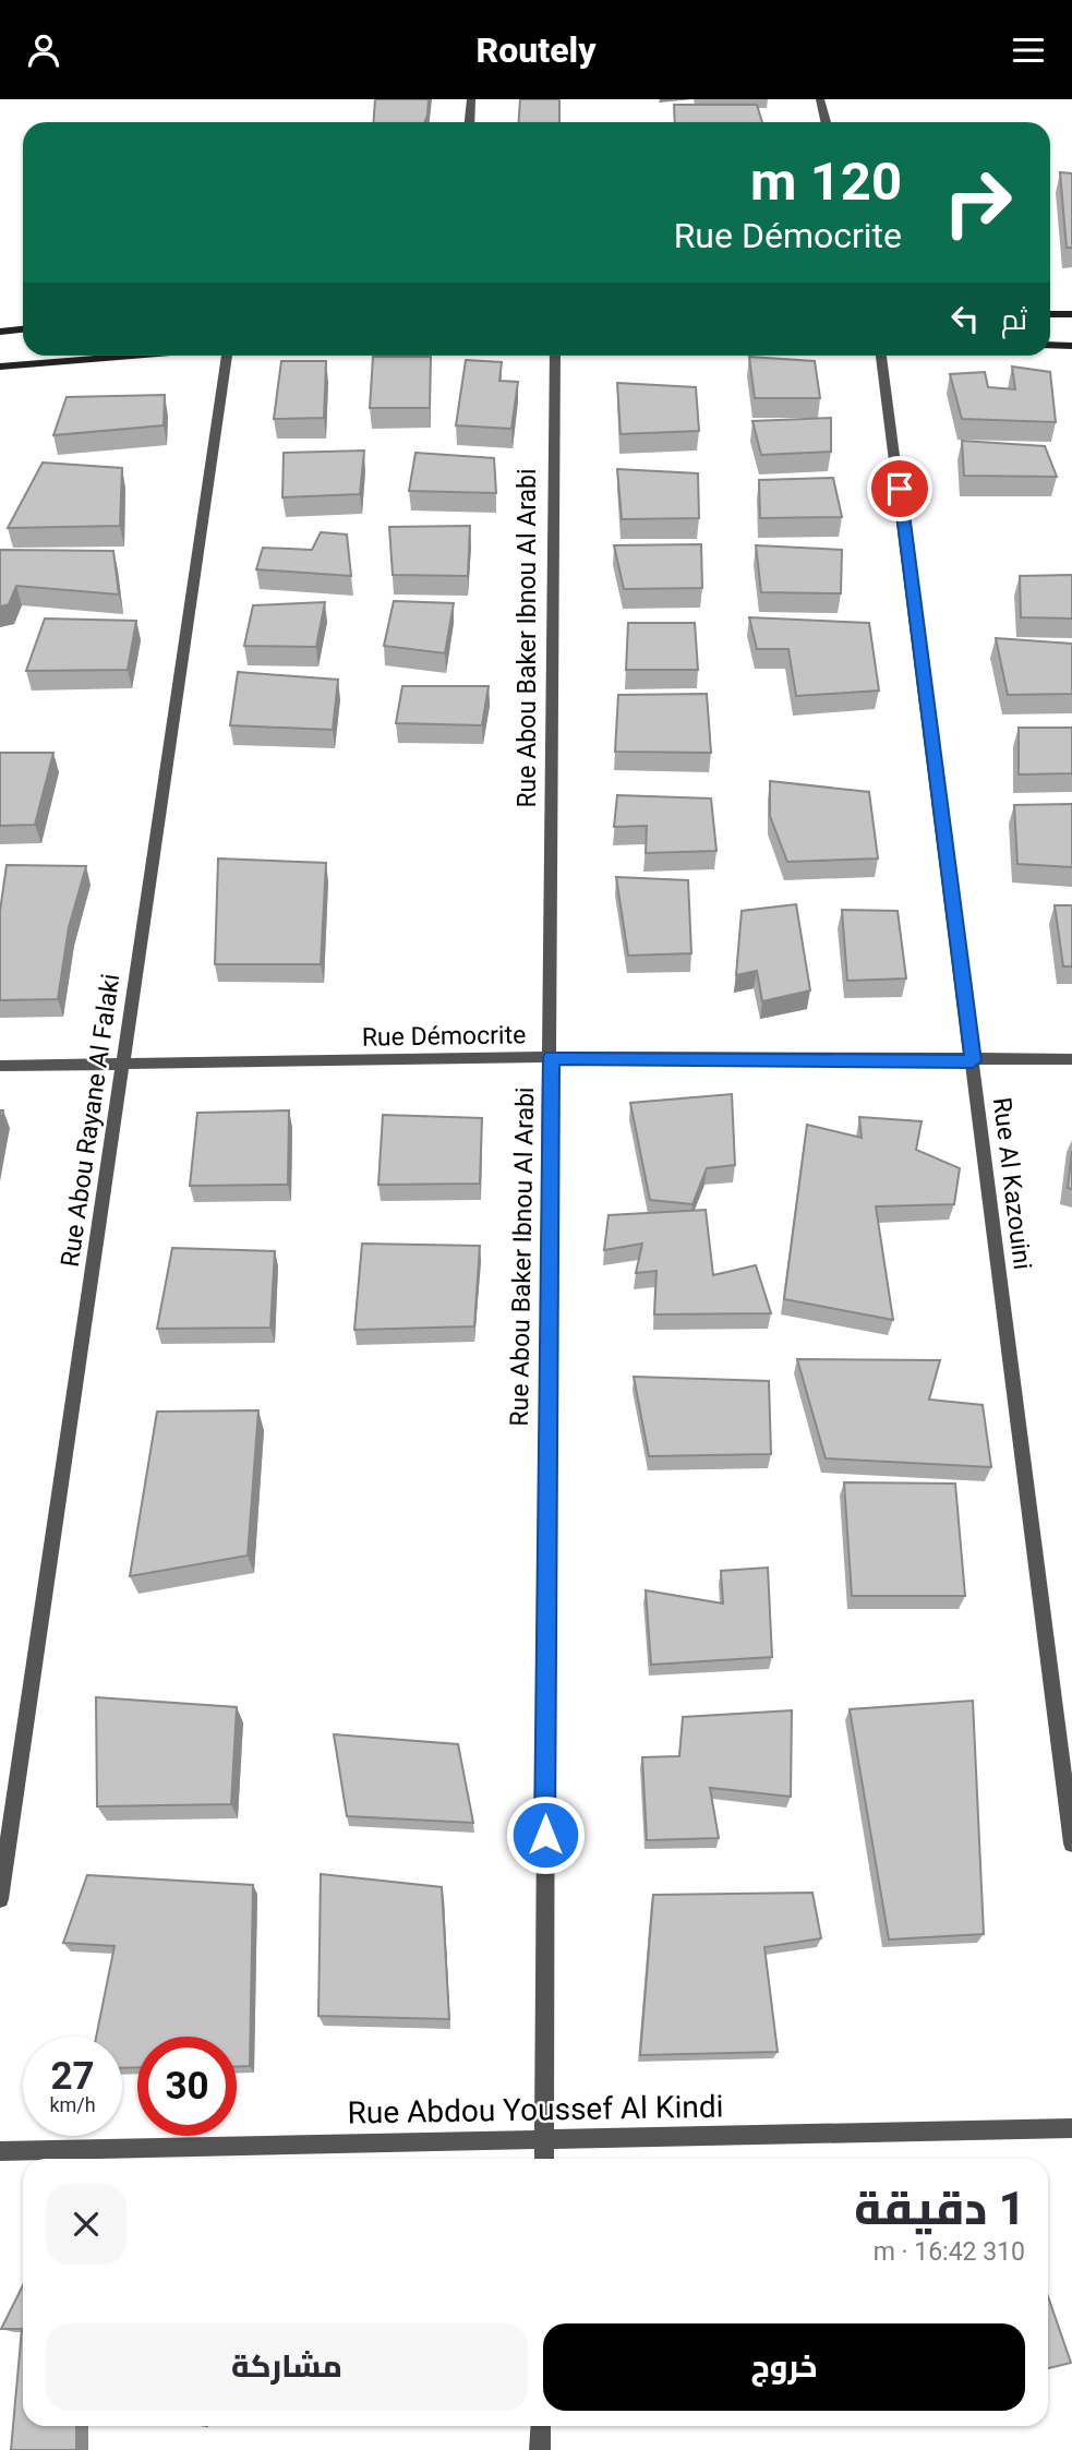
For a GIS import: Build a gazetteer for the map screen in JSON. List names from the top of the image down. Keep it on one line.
{"streets":{"street":["Rue Abou Baker Ibnou Al Arabi","Rue Démocrite","Rue Abou Rayane Al Falaki","Rue Al Kazouini","Rue Abdou Youssef Al Kindi"]},"crossings":[["Rue Abou Baker Ibnou Al Arabi","Rue Démocrite"],["Rue Abou Baker Ibnou Al Arabi","Rue Abdou Youssef Al Kindi"],["Rue Démocrite","Rue Abou Rayane Al Falaki"],["Rue Démocrite","Rue Al Kazouini"]],"page":{"header":"Routely","turn":["120 m","Rue Démocrite"],"then":"ثم","speed":"27 km/h","limit":"30","heading":["1 دقيقة","310 m · 16:42"],"buttons":["خروج","مشاركة"]}}
